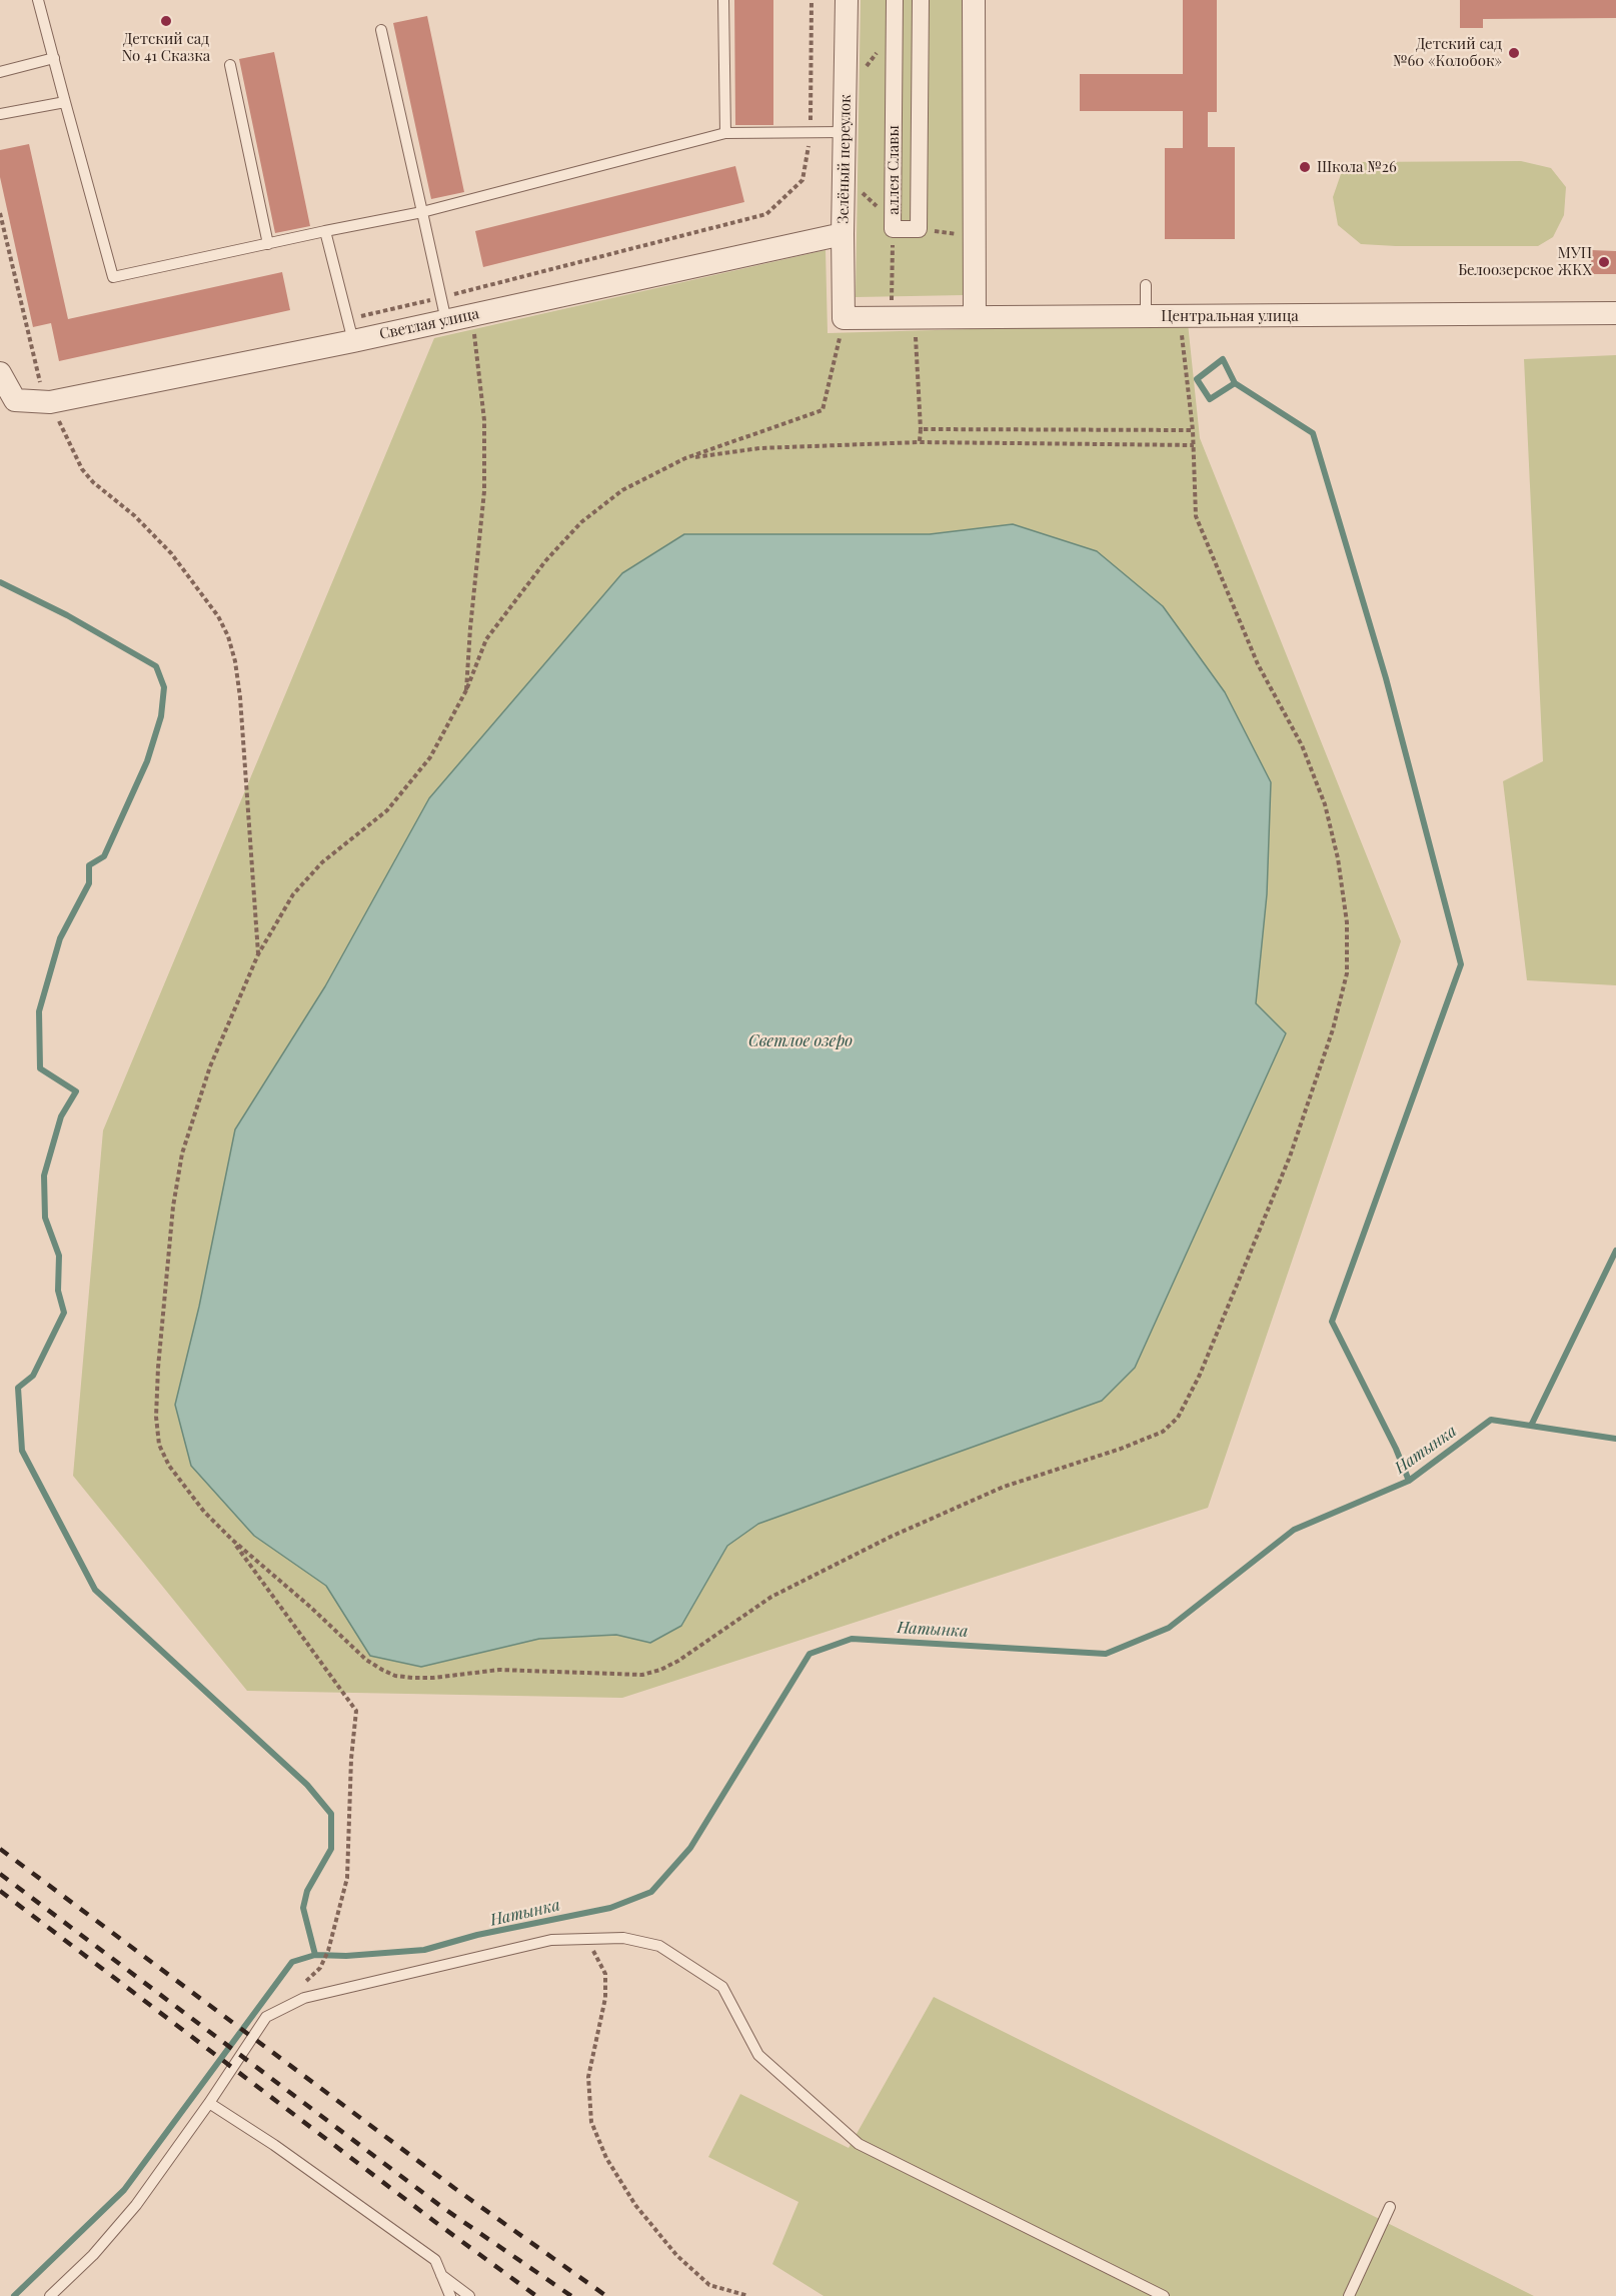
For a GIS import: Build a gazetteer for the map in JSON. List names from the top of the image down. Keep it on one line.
{"streets":{"street":["Зелёный переулок","аллея Славы","Центральная улица","Светлая улица"]},"crossings":[["Зелёный переулок","Центральная улица"],["Зелёный переулок","Светлая улица"]],"water":["Светлое озеро","Натынка"],"places":["Детский сад No 41 Сказка","Детский сад №60 «Колобок»","Школа №26","МУП Белоозерское ЖКХ"]}
